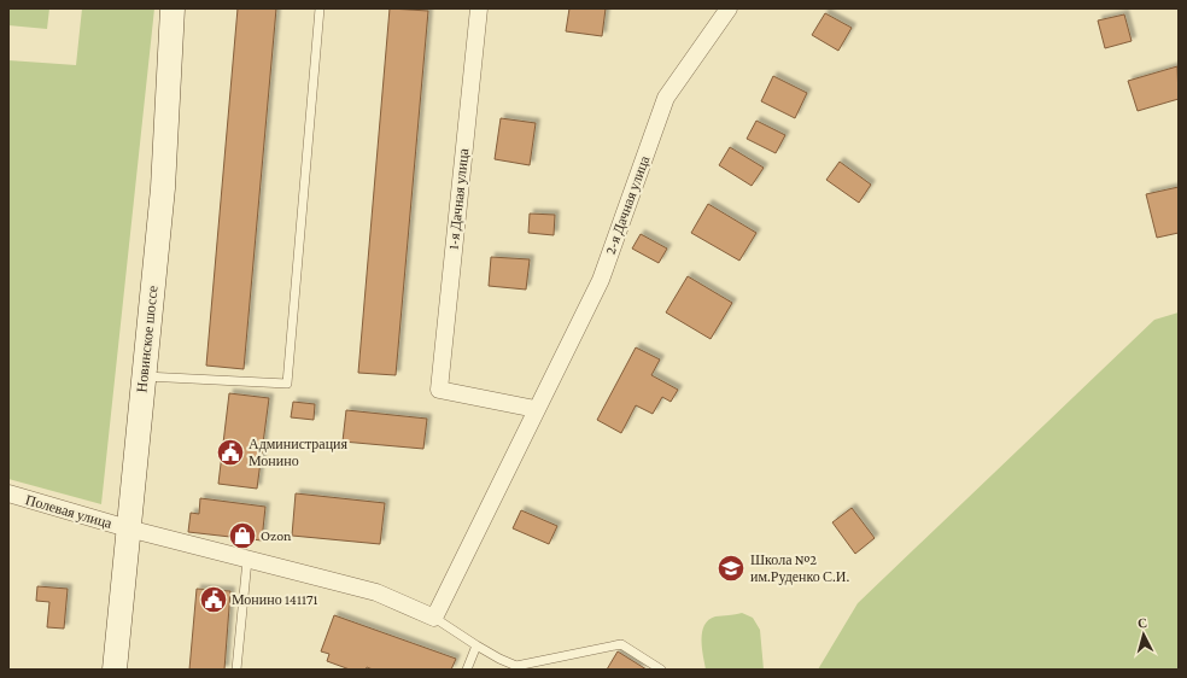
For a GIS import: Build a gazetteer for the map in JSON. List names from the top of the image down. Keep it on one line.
{"streets":{"main road":["Новинское шоссе"],"street":["1-я Дачная улица","2-я Дачная улица","Полевая улица"]},"crossings":[["1-я Дачная улица","2-я Дачная улица"],["2-я Дачная улица","Полевая улица"],["Новинское шоссе","Полевая улица"]],"places":{"public building":["Администрация Монино","Монино 141171"],"shop":["Ozon"],"school or university":["Школа №2 им.Руденко С.И."]},"north":"top"}
